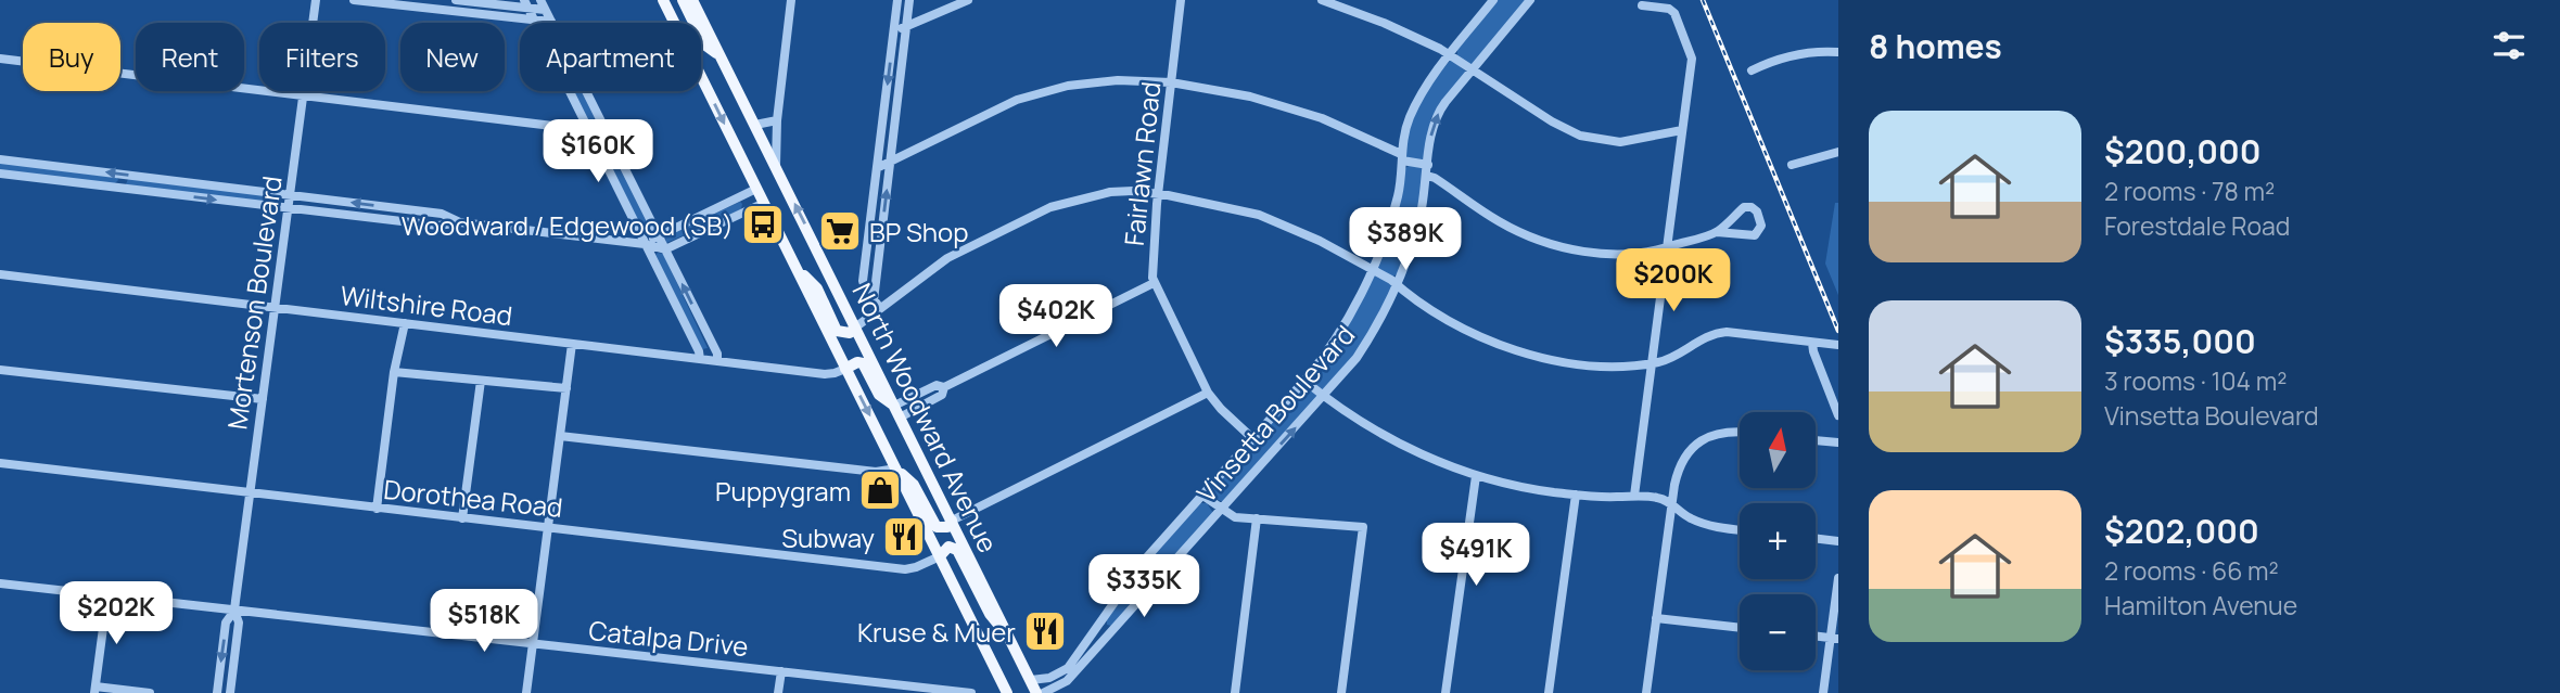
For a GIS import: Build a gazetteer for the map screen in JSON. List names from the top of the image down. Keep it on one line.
{"streets":{"main road":["North Woodward Avenue"],"street":["Fairlawn Road","Mortenson Boulevard","Wiltshire Road","Vinsetta Boulevard","Dorothea Road","Catalpa Drive"]},"crossings":[["Fairlawn Road","Vinsetta Boulevard"],["Mortenson Boulevard","Wiltshire Road"],["Mortenson Boulevard","Dorothea Road"],["Mortenson Boulevard","Catalpa Drive"],["Vinsetta Boulevard","North Woodward Avenue"]],"places":{"bus stop":["Woodward / Edgewood (SB)"],"supermarket":["BP Shop"],"shop":["Puppygram"],"restaurant":["Subway","Kruse & Muer"]},"north":"top","page":{"heading":"8 homes","chip":["Buy","Rent","Filters","New","Apartment"],"list":[{"name":"$200,000","note":"2 rooms · 78 m² · Forestdale Road"},{"name":"$335,000","note":"3 rooms · 104 m² · Vinsetta Boulevard"},{"name":"$202,000","note":"2 rooms · 66 m² · Hamilton Avenue"}],"price":["$160K","$389K","$200K","$402K","$491K","$335K","$202K","$518K"],"map_buttons":["+","−"]}}
